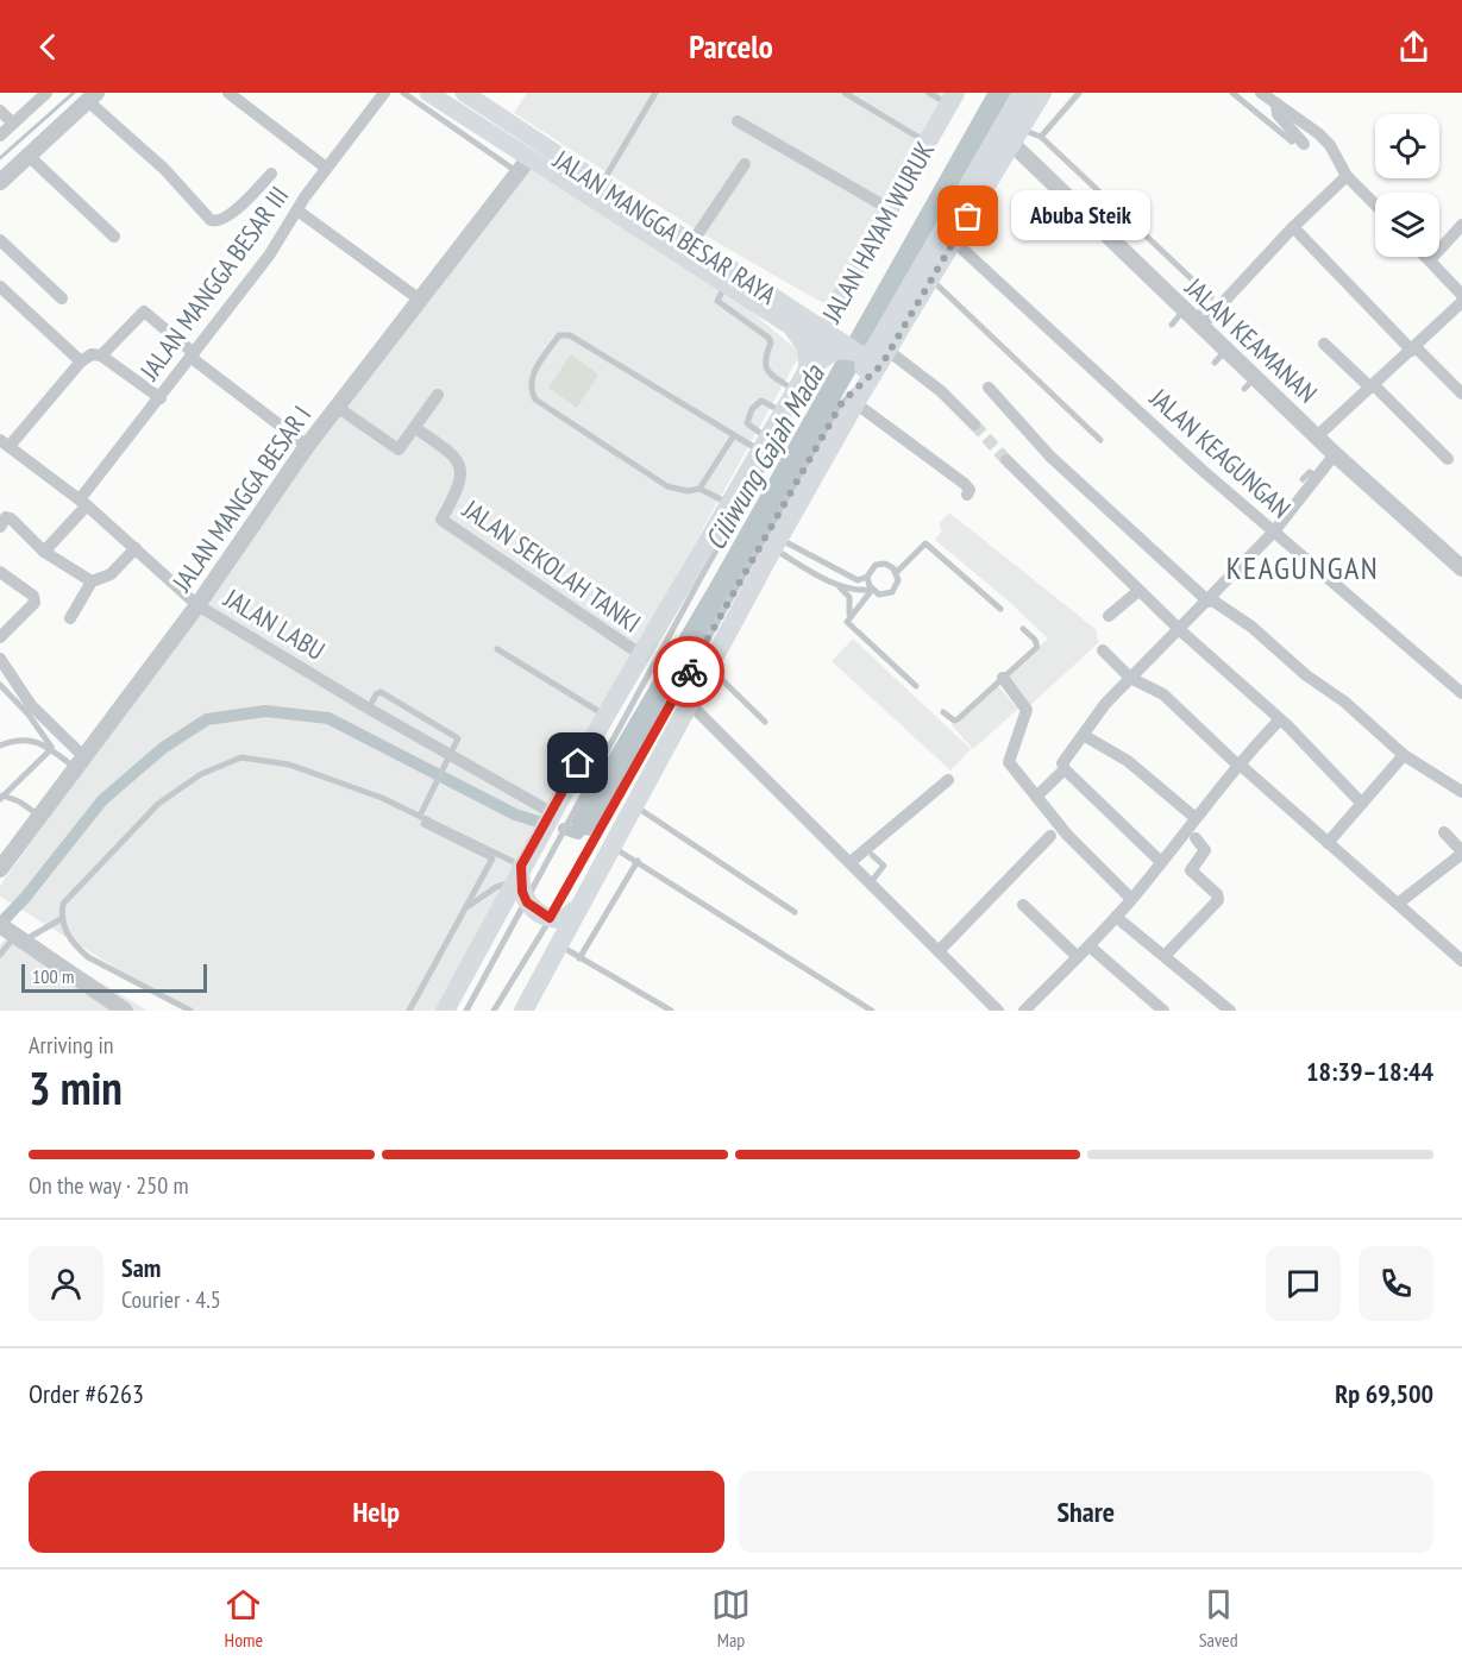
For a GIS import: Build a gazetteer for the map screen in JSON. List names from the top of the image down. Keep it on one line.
{"streets":{"main road":["JALAN MANGGA BESAR RAYA","JALAN HAYAM WURUK"],"street":["JALAN MANGGA BESAR III","JALAN KEAMANAN","JALAN KEAGUNGAN","JALAN MANGGA BESAR I","JALAN SEKOLAH TANKI","JALAN LABU"]},"crossings":[["JALAN MANGGA BESAR RAYA","JALAN HAYAM WURUK"],["JALAN MANGGA BESAR RAYA","JALAN MANGGA BESAR I"],["JALAN HAYAM WURUK","JALAN SEKOLAH TANKI"],["JALAN HAYAM WURUK","JALAN LABU"],["JALAN MANGGA BESAR III","JALAN LABU"],["JALAN MANGGA BESAR I","JALAN LABU"]],"districts":["KEAGUNGAN"],"water":["Ciliwung Gajah Mada"],"places":["Abuba Steik"],"scale_bar":"100 m","page":{"header":"Parcelo","bubble":"Abuba Steik","scale":"100 m","heading":["3 min","Arriving in","18:39–18:44"],"panel":["Sam","Courier · 4.5","Order #6263","Rp 69,500"],"bar":"On the way · 250 m","buttons":["Help","Share"],"tabs":["Home","Map","Saved"]}}
